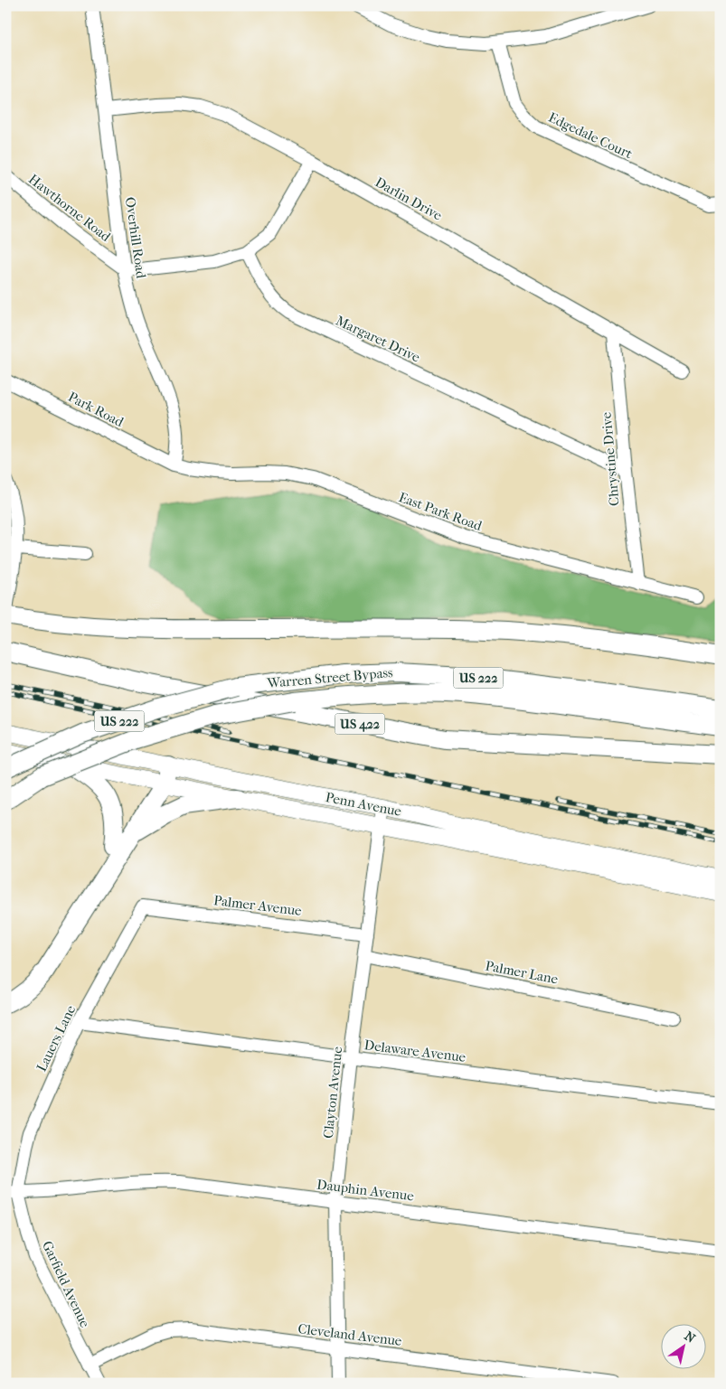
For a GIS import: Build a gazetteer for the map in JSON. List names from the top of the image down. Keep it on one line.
{"streets":{"highway":["Warren Street Bypass","US 222","US 422"],"main road":["Penn Avenue"],"street":["Edgedale Court","Darlin Drive","Hawthorne Road","Overhill Road","Margaret Drive","Park Road","Chrystine Drive","East Park Road","Palmer Avenue","Palmer Lane","Lauers Lane","Delaware Avenue","Clayton Avenue","Dauphin Avenue","Garfield Avenue","Cleveland Avenue"]},"crossings":[["Darlin Drive","Overhill Road"],["Darlin Drive","Chrystine Drive"],["Hawthorne Road","Overhill Road"],["Overhill Road","Park Road"],["Overhill Road","East Park Road"],["Margaret Drive","Chrystine Drive"],["Park Road","East Park Road"],["Chrystine Drive","East Park Road"],["Warren Street Bypass","US 222"],["Warren Street Bypass","Penn Avenue"],["Penn Avenue","Clayton Avenue"],["Palmer Avenue","Lauers Lane"],["Palmer Avenue","Clayton Avenue"],["Palmer Lane","Clayton Avenue"],["Lauers Lane","Delaware Avenue"],["Lauers Lane","Dauphin Avenue"],["Lauers Lane","Garfield Avenue"],["Delaware Avenue","Clayton Avenue"],["Clayton Avenue","Dauphin Avenue"],["Clayton Avenue","Cleveland Avenue"],["Dauphin Avenue","Garfield Avenue"],["Garfield Avenue","Cleveland Avenue"]],"north":"top right"}
